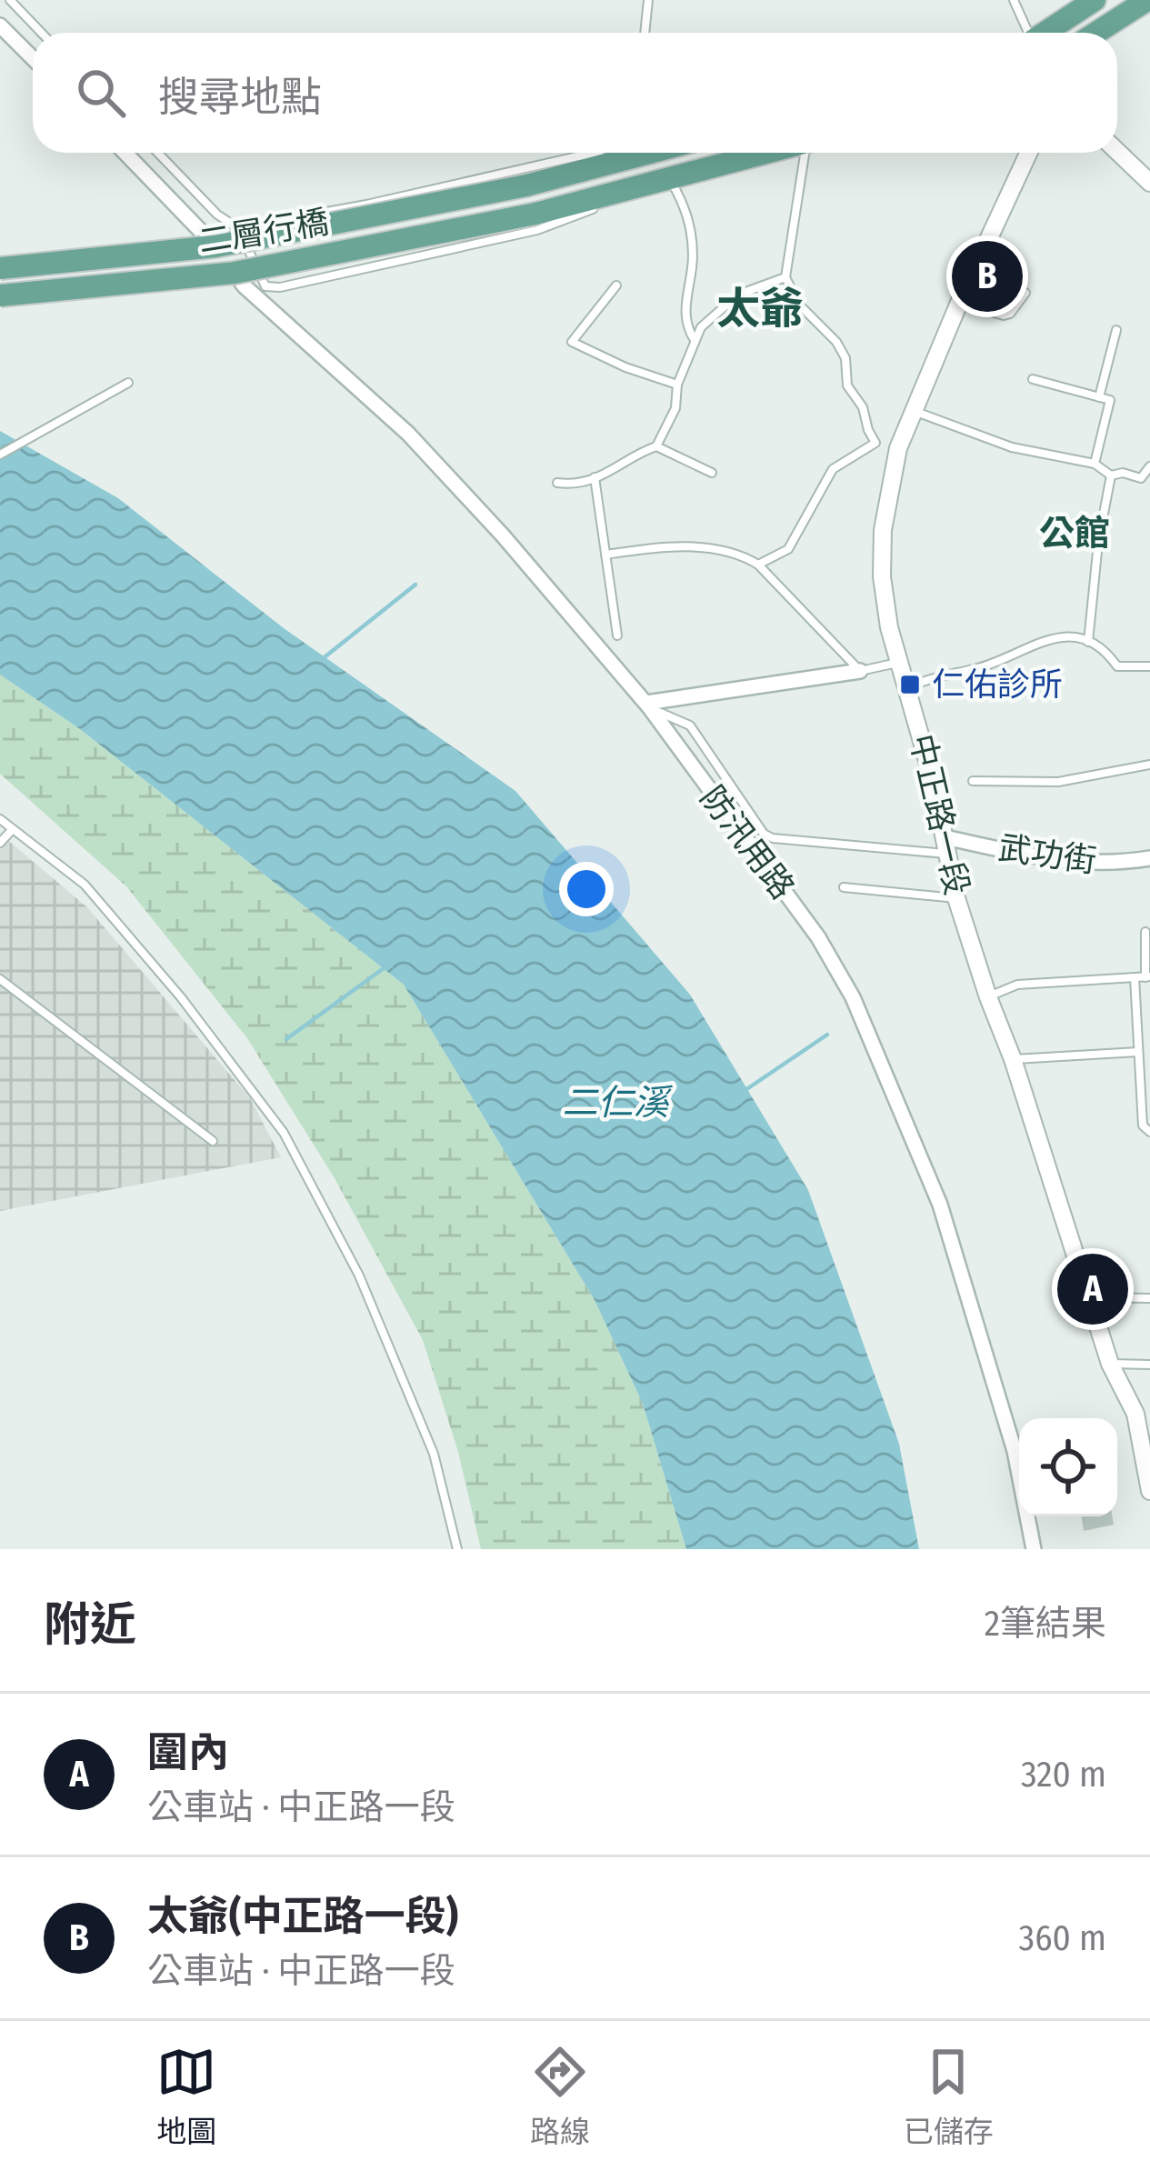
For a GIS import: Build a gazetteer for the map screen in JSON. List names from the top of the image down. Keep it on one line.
{"streets":{"main road":["二層行橋"],"street":["中正路一段","防汛用路","武功街"]},"crossings":[["二層行橋","防汛用路"],["中正路一段","武功街"]],"districts":["太爺","公館"],"water":["二仁溪"],"places":{"transit":["仁佑診所"]},"page":{"search":"搜尋地點","pins":["B","A"],"heading":["附近","2筆結果"],"list":[{"mark":"A","name":"圍內","note":"公車站 · 中正路一段","value":"320 m"},{"mark":"B","name":"太爺(中正路一段)","note":"公車站 · 中正路一段","value":"360 m"}],"nav":["地圖","路線","已儲存"]}}
